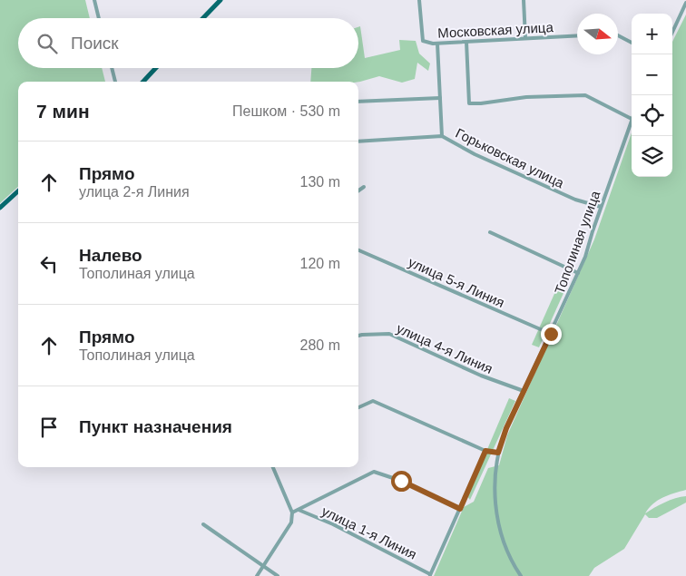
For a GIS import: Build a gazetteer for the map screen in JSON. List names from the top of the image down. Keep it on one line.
{"streets":{"street":["Московская улица","Горьковская улица","Тополиная улица","улица 5-я Линия","улица 4-я Линия","улица 1-я Линия"]},"crossings":[["Горьковская улица","Тополиная улица"],["Тополиная улица","улица 5-я Линия"],["Тополиная улица","улица 4-я Линия"]],"north":"right","page":{"map_buttons":["+","−"],"search":"Поиск","heading":["7 мин","Пешком · 530 m"],"list":[["Прямо","улица 2-я Линия","130 m"],["Налево","Тополиная улица","120 m"],["Прямо","Тополиная улица","280 m"],"Пункт назначения"]}}
